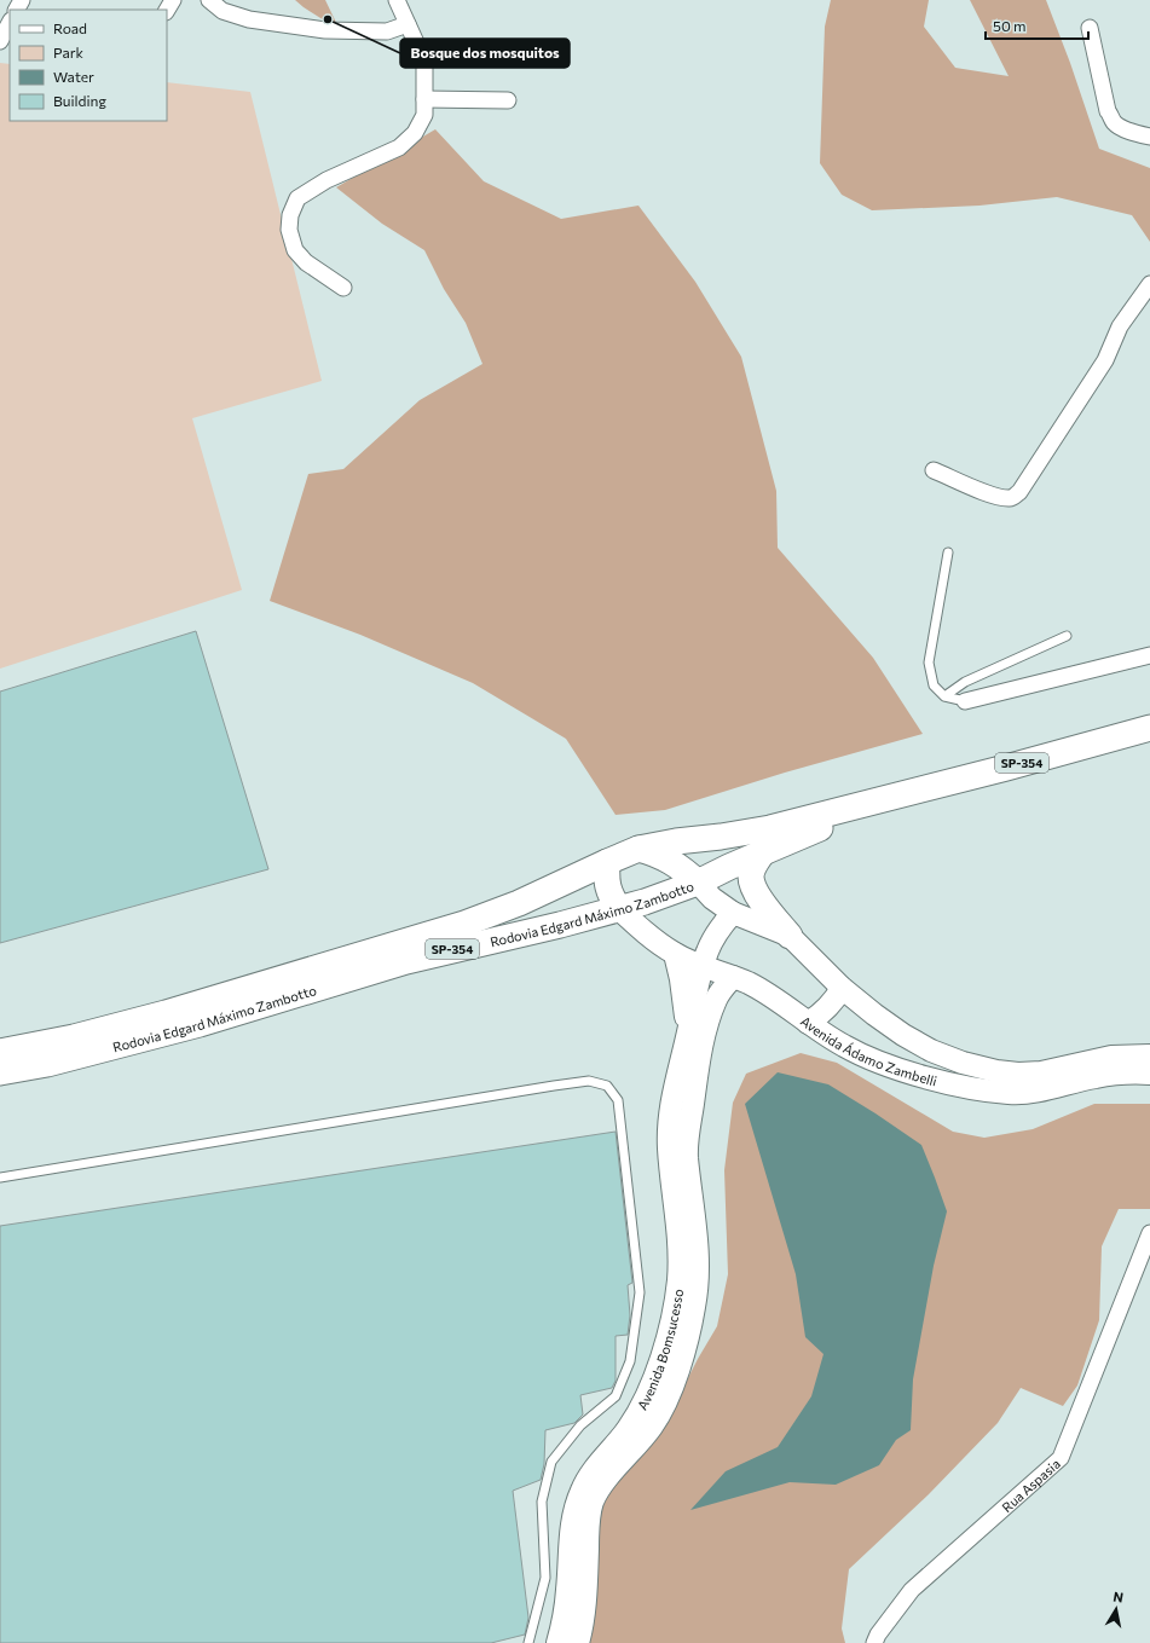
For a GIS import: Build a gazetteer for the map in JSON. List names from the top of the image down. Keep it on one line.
{"streets":{"main road":["SP-354","Rodovia Edgard Máximo Zambotto"],"street":["Avenida Ádamo Zambelli","Avenida Bomsucesso","Rua Aspasia"]},"crossings":[["Rodovia Edgard Máximo Zambotto","Avenida Ádamo Zambelli"],["Avenida Ádamo Zambelli","Avenida Bomsucesso"]],"places":["Bosque dos mosquitos"],"legend":["Road","Park","Water","Building"],"scale_bar":"50 m","north":"top"}
